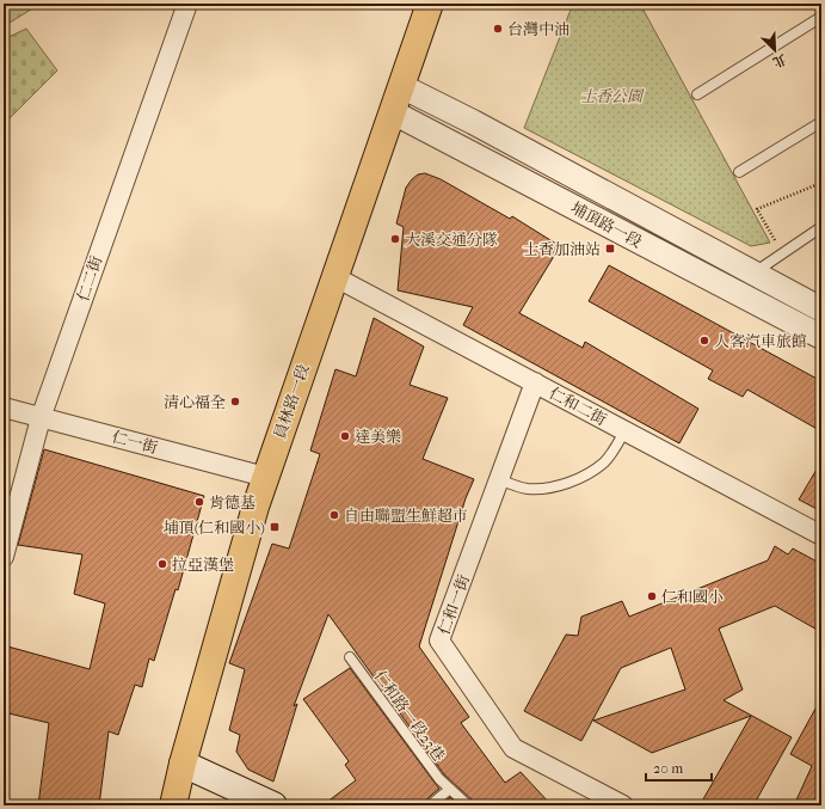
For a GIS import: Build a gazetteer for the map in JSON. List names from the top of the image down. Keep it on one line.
{"streets":{"main road":["員林路一段"],"street":["埔頂路一段","仁二街","仁和二街","仁一街","仁和一街"],"lane":["仁和路一段23巷"]},"crossings":[["埔頂路一段","員林路一段"],["仁二街","仁一街"],["員林路一段","仁和二街"],["員林路一段","仁一街"],["仁和二街","仁和一街"]],"parks":["士香公園"],"places":{"other":["台灣中油","大溪交通分隊","人客汽車旅館","清心福全","達美樂","肯德基","自由聯盟生鮮超市","拉亞漢堡","仁和國小"],"transit":["士香加油站","埔頂(仁和國小)"]},"scale_bar":"20 m","north":"bottom right"}
